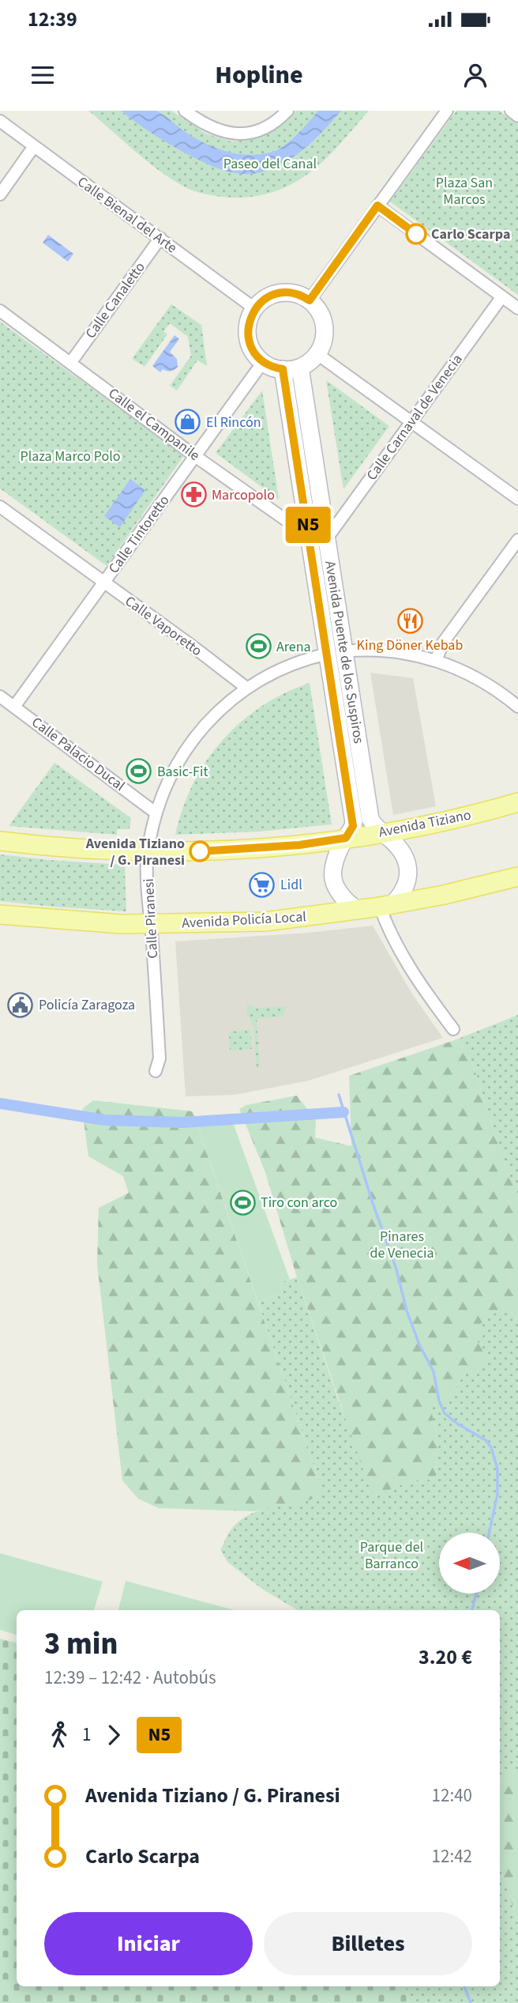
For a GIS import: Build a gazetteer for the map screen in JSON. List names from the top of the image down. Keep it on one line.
{"streets":{"main road":["Avenida Tiziano","Avenida Policía Local"],"street":["Calle Bienal del Arte","Calle Canaletto","Calle Carnaval de Venecia","Calle el Campanile","Calle Tintoretto","Calle Vaporetto","Avenida Puente de los Suspiros","Calle Palacio Ducal","Calle Piranesi"]},"crossings":[["Calle Bienal del Arte","Calle Canaletto"],["Calle Bienal del Arte","Calle Tintoretto"],["Calle Bienal del Arte","Avenida Puente de los Suspiros"],["Calle Canaletto","Calle el Campanile"],["Calle Carnaval de Venecia","Avenida Puente de los Suspiros"],["Calle el Campanile","Calle Tintoretto"],["Calle el Campanile","Avenida Puente de los Suspiros"],["Calle Tintoretto","Calle Vaporetto"],["Calle Tintoretto","Avenida Puente de los Suspiros"],["Calle Tintoretto","Calle Palacio Ducal"],["Calle Vaporetto","Calle Piranesi"],["Avenida Puente de los Suspiros","Avenida Tiziano"],["Avenida Puente de los Suspiros","Calle Piranesi"],["Avenida Puente de los Suspiros","Avenida Policía Local"],["Calle Palacio Ducal","Calle Piranesi"],["Avenida Tiziano","Calle Piranesi"],["Avenida Tiziano","Avenida Policía Local"],["Calle Piranesi","Avenida Policía Local"]],"parks":["Paseo del Canal","Plaza San Marcos","Plaza Marco Polo","Pinares de Venecia","Parque del Barranco"],"places":{"other":["Carlo Scarpa","Avenida Tiziano / G. Piranesi"],"shop":["El Rincón"],"pharmacy":["Marcopolo"],"restaurant":["King Döner Kebab"],"sports":["Arena","Basic-Fit","Tiro con arco"],"supermarket":["Lidl"],"public building":["Policía Zaragoza"]},"lines":["bus line N5"],"north":"left","page":{"status":"12:39","header":"Hopline","on_map":"N5","heading":["3 min","12:39 – 12:42 · Autobús","3.20 €"],"legs":["1","N5"],"list":[{"name":"Avenida Tiziano / G. Piranesi","value":"12:40"},{"name":"Carlo Scarpa","value":"12:42"}],"buttons":["Iniciar","Billetes"]}}
